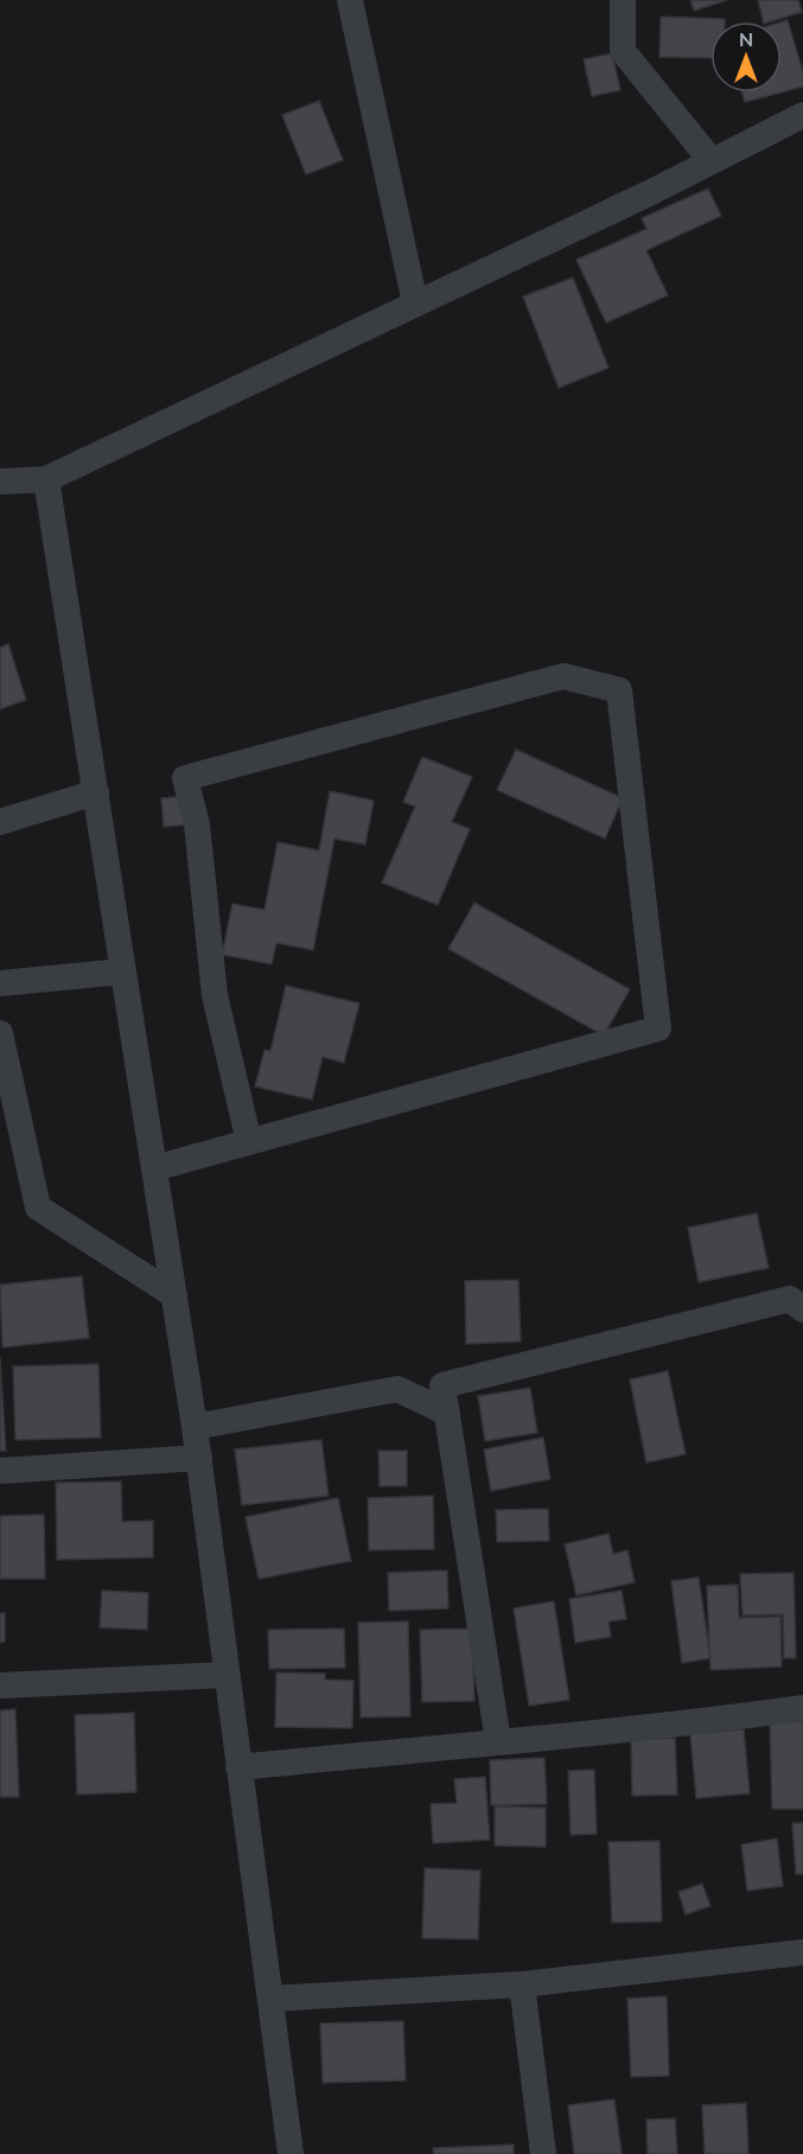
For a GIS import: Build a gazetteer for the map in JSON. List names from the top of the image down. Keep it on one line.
{"north":"top"}
